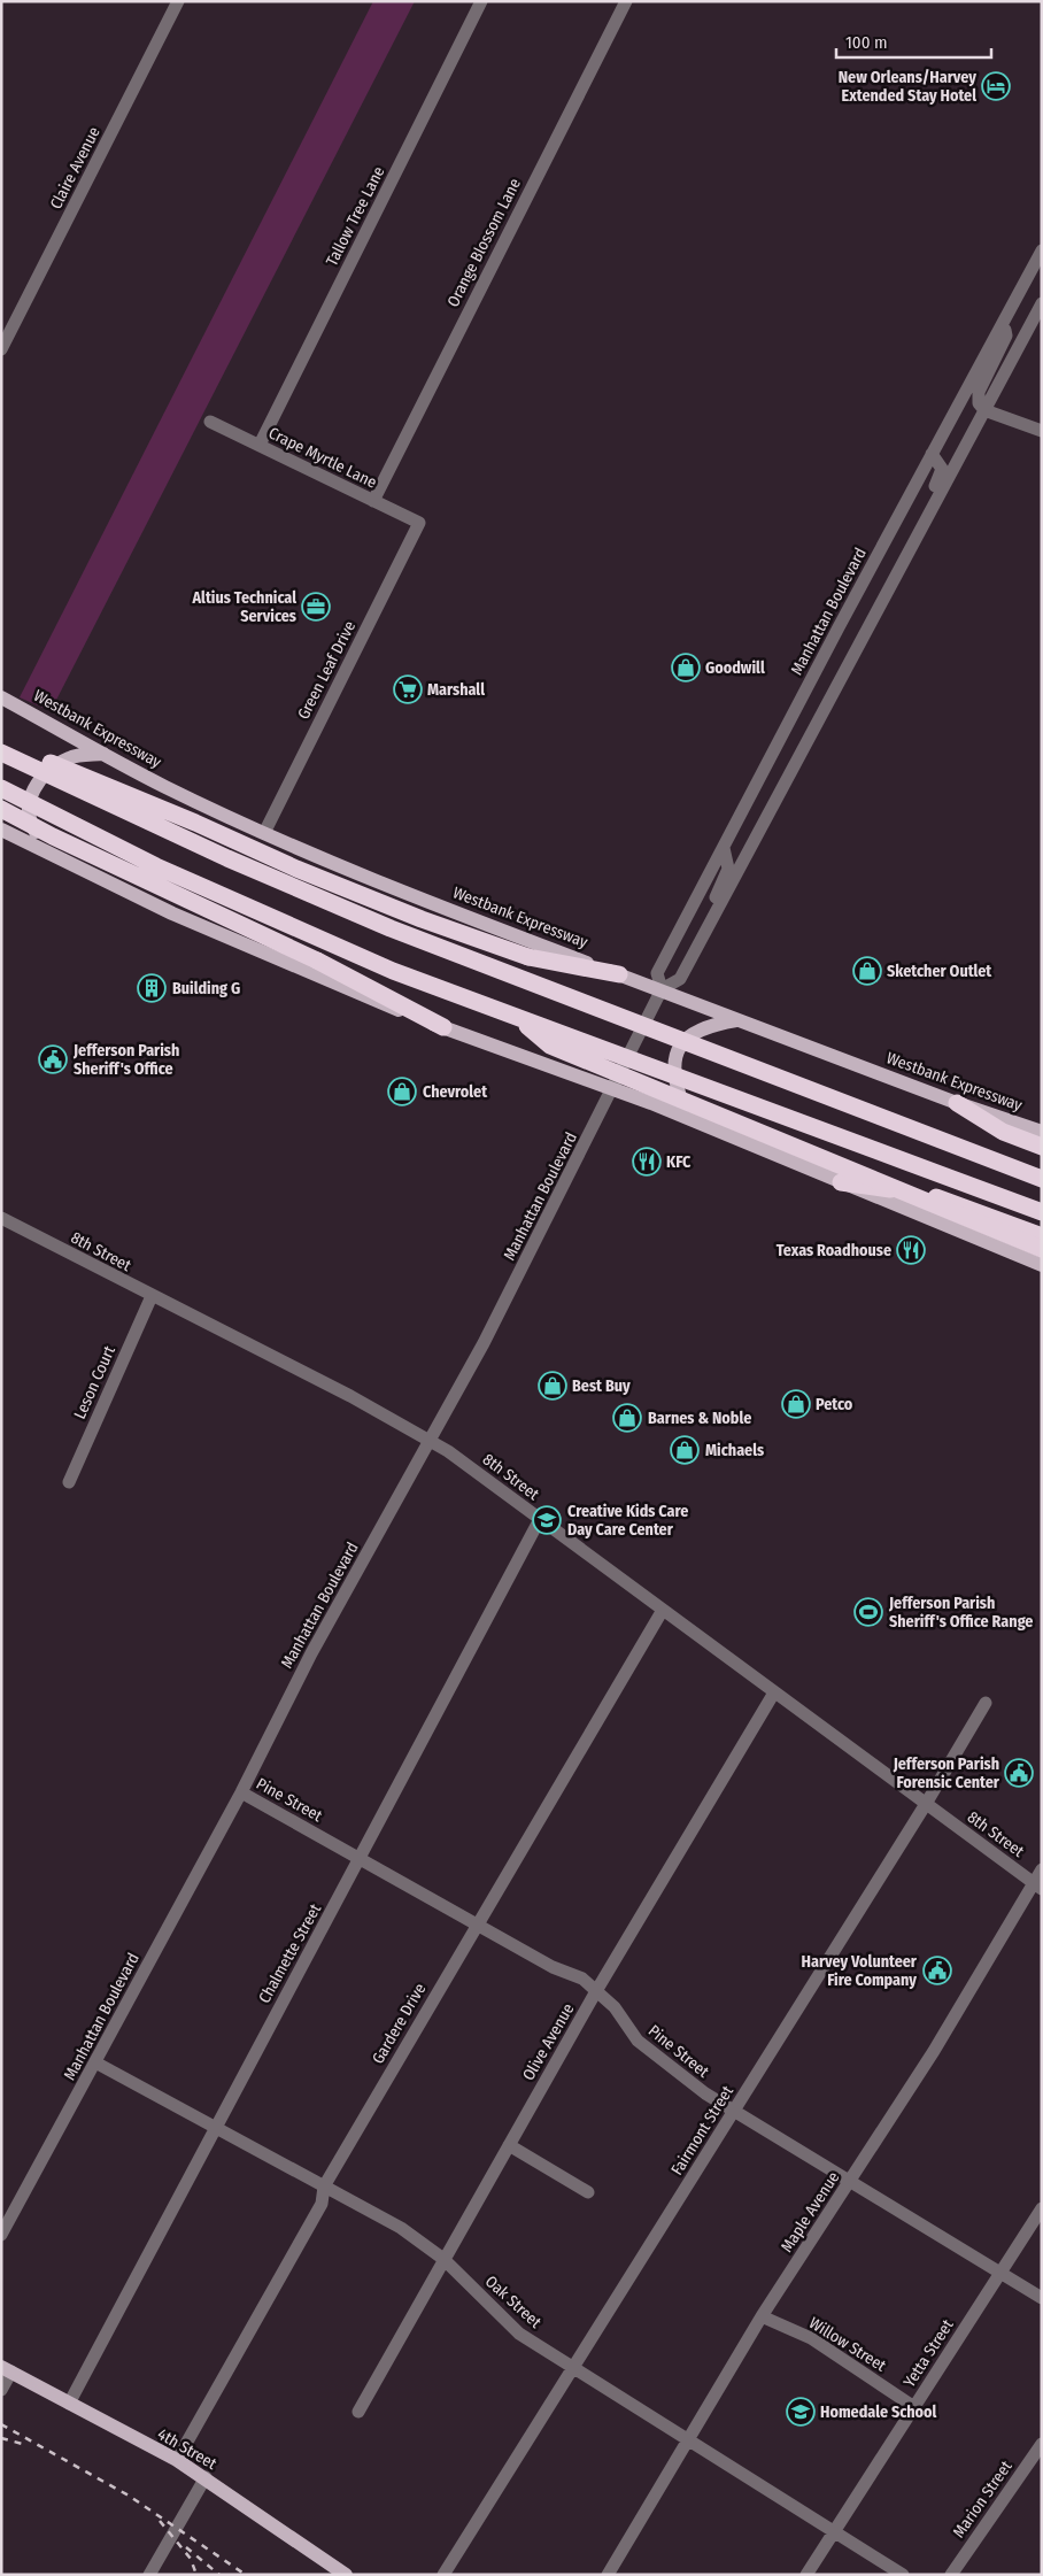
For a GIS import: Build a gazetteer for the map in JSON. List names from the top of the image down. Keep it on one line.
{"streets":{"main road":["Westbank Expressway","4th Street"],"street":["Claire Avenue","Tallow Tree Lane","Orange Blossom Lane","Crape Myrtle Lane","Manhattan Boulevard","Green Leaf Drive","8th Street","Leson Court","Pine Street","Chalmette Street","Gardere Drive","Olive Avenue","Fairmont Street","Maple Avenue","Oak Street","Willow Street","Yetta Street","Marion Street"]},"crossings":[["Tallow Tree Lane","Crape Myrtle Lane"],["Orange Blossom Lane","Crape Myrtle Lane"],["Crape Myrtle Lane","Green Leaf Drive"],["Manhattan Boulevard","Westbank Expressway"],["Manhattan Boulevard","8th Street"],["Manhattan Boulevard","Pine Street"],["Manhattan Boulevard","Oak Street"],["Green Leaf Drive","Westbank Expressway"],["8th Street","Leson Court"],["8th Street","Chalmette Street"],["8th Street","Gardere Drive"],["8th Street","Olive Avenue"],["8th Street","Fairmont Street"],["8th Street","Maple Avenue"],["Pine Street","Chalmette Street"],["Pine Street","Gardere Drive"],["Pine Street","Olive Avenue"],["Pine Street","Fairmont Street"],["Pine Street","Maple Avenue"],["Pine Street","Yetta Street"],["Chalmette Street","Oak Street"],["Chalmette Street","4th Street"],["Gardere Drive","Oak Street"],["Gardere Drive","4th Street"],["Olive Avenue","Oak Street"],["Fairmont Street","Oak Street"],["Maple Avenue","Oak Street"],["Maple Avenue","Willow Street"],["Oak Street","Yetta Street"],["Willow Street","Yetta Street"]],"places":{"hotel":["New Orleans/Harvey Extended Stay Hotel"],"office":["Altius Technical Services"],"shop":["Goodwill","Sketcher Outlet","Chevrolet","Best Buy","Petco","Barnes & Noble","Michaels"],"supermarket":["Marshall"],"building":["Building G"],"public building":["Jefferson Parish Sheriff's Office","Jefferson Parish Forensic Center","Harvey Volunteer Fire Company"],"restaurant":["KFC","Texas Roadhouse"],"school or university":["Creative Kids Care Day Care Center","Homedale School"],"sports":["Jefferson Parish Sheriff's Office Range"]},"scale_bar":"100 m"}
